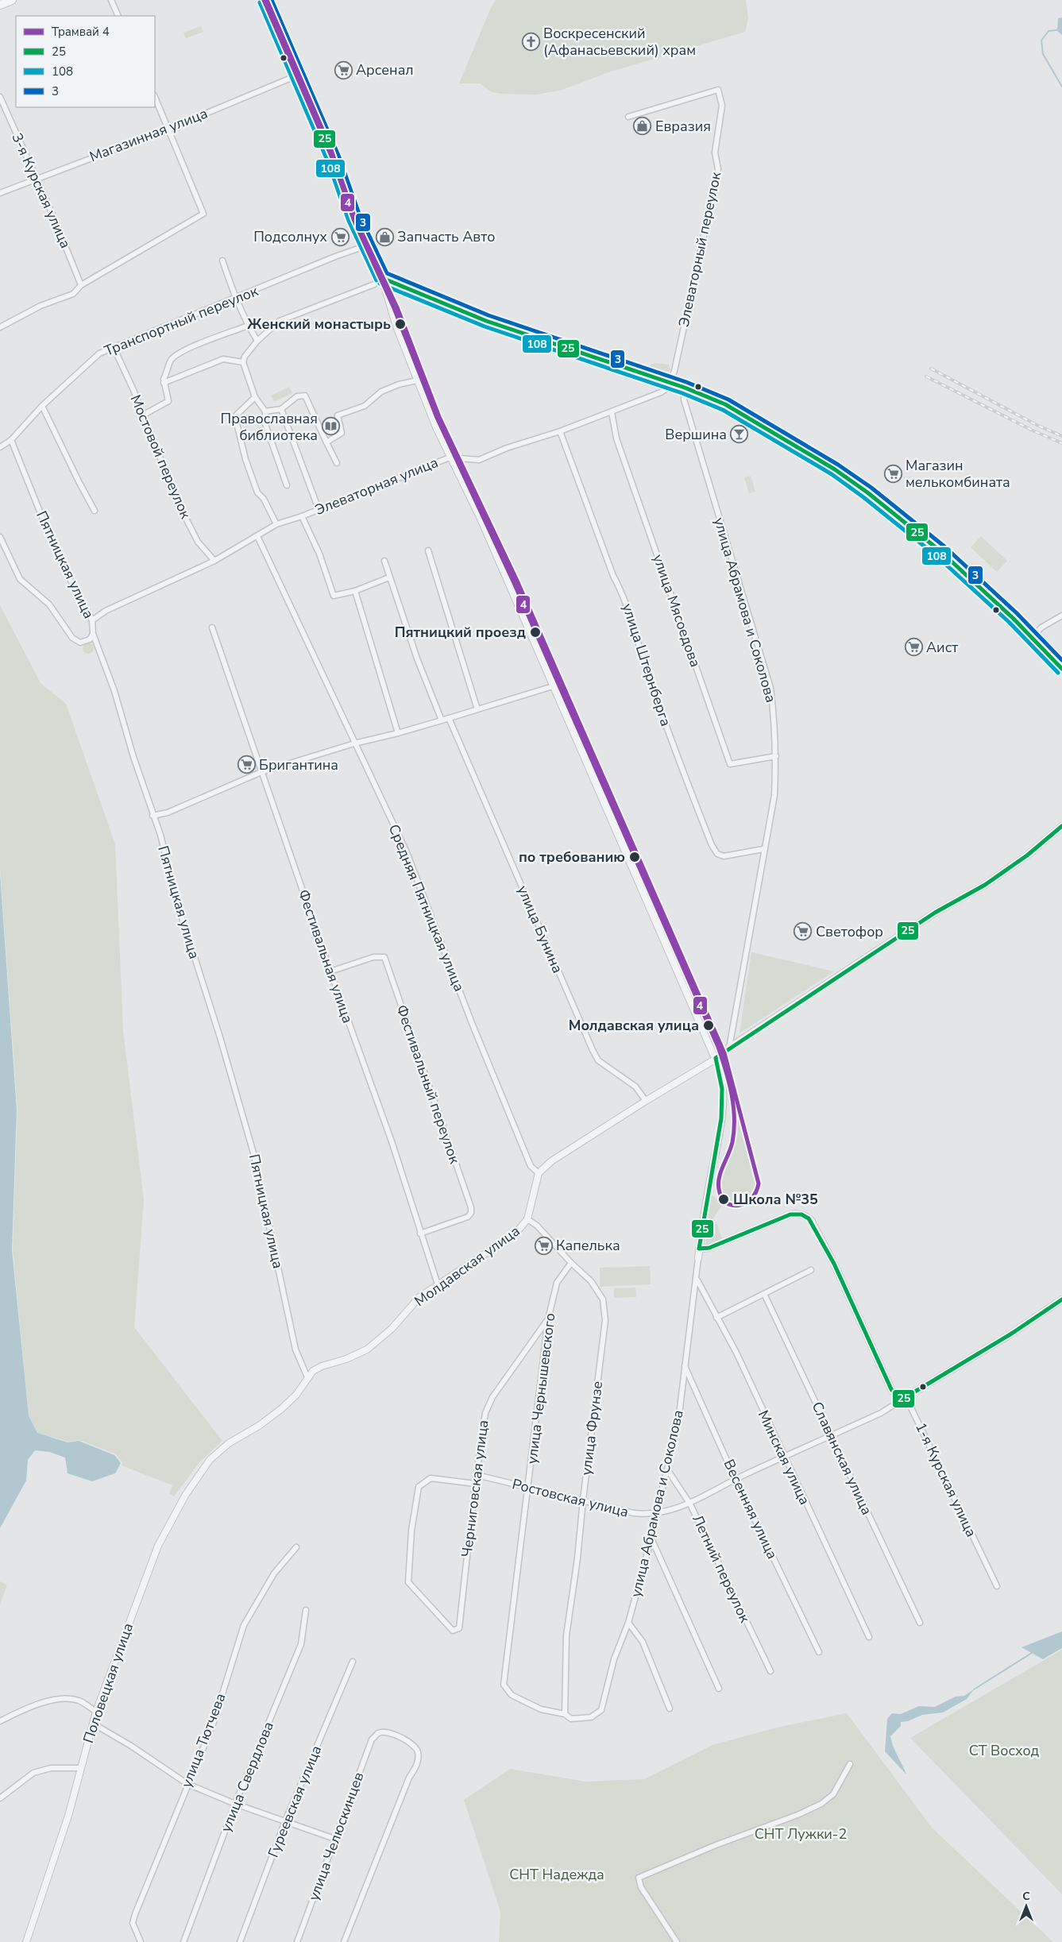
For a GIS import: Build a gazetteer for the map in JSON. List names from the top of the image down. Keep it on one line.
{"streets":{"street":["Магазинная улица","3-я Курская улица","Элеваторный переулок","Транспортный переулок","Мостовой переулок","Элеваторная улица","Пятницкая улица","улица Абрамова и Соколова","улица Мясоедова","улица Штернберга","Средняя Пятницкая улица","улица Бунина","Фестивальная улица","Фестивальный переулок","Молдавская улица","улица Чернышевского","улица Фрунзе","Минская улица","Славянская улица","1-я Курская улица","Черниговская улица","Ростовская улица","Весенняя улица","Летний переулок","Половецкая улица","улица Тютчева","улица Свердлова","Гуреевская улица","улица Челюскинцев"]},"crossings":[["Магазинная улица","3-я Курская улица"],["Элеваторный переулок","Элеваторная улица"],["Транспортный переулок","Мостовой переулок"],["Транспортный переулок","Пятницкая улица"],["Мостовой переулок","Элеваторная улица"],["Элеваторная улица","Пятницкая улица"],["Элеваторная улица","улица Мясоедова"],["Элеваторная улица","улица Штернберга"],["Элеваторная улица","Средняя Пятницкая улица"],["Пятницкая улица","Молдавская улица"],["улица Абрамова и Соколова","улица Мясоедова"],["улица Абрамова и Соколова","улица Штернберга"],["улица Абрамова и Соколова","улица Чернышевского"],["улица Абрамова и Соколова","улица Фрунзе"],["улица Абрамова и Соколова","Минская улица"],["улица Абрамова и Соколова","1-я Курская улица"],["улица Абрамова и Соколова","Ростовская улица"],["улица Абрамова и Соколова","Весенняя улица"],["улица Абрамова и Соколова","Летний переулок"],["Средняя Пятницкая улица","Молдавская улица"],["Фестивальная улица","Фестивальный переулок"],["Фестивальная улица","Молдавская улица"],["Молдавская улица","улица Фрунзе"],["Молдавская улица","Половецкая улица"],["улица Чернышевского","улица Фрунзе"],["улица Чернышевского","Черниговская улица"],["улица Чернышевского","Ростовская улица"],["улица Фрунзе","Ростовская улица"],["Минская улица","Ростовская улица"],["Славянская улица","Ростовская улица"],["1-я Курская улица","Ростовская улица"],["Черниговская улица","Ростовская улица"],["Ростовская улица","Весенняя улица"],["Ростовская улица","Летний переулок"]],"parks":["СТ Восход","СНТ Лужки-2","СНТ Надежда"],"places":{"church":["Воскресенский (Афанасьевский) храм"],"supermarket":["Арсенал","Подсолнух","Магазин мелькомбината","Аист","Бригантина","Светофор","Капелька"],"shop":["Евразия","Запчасть Авто"],"other":["Женский монастырь","Пятницкий проезд","по требованию","Молдавская улица","Школа №35"],"library":["Православная библиотека"],"bar":["Вершина"]},"lines":["tram line 4","transit line 25","transit line 3","transit line 108"],"legend":["Трамвай 4","25","108","3"],"north":"top"}
